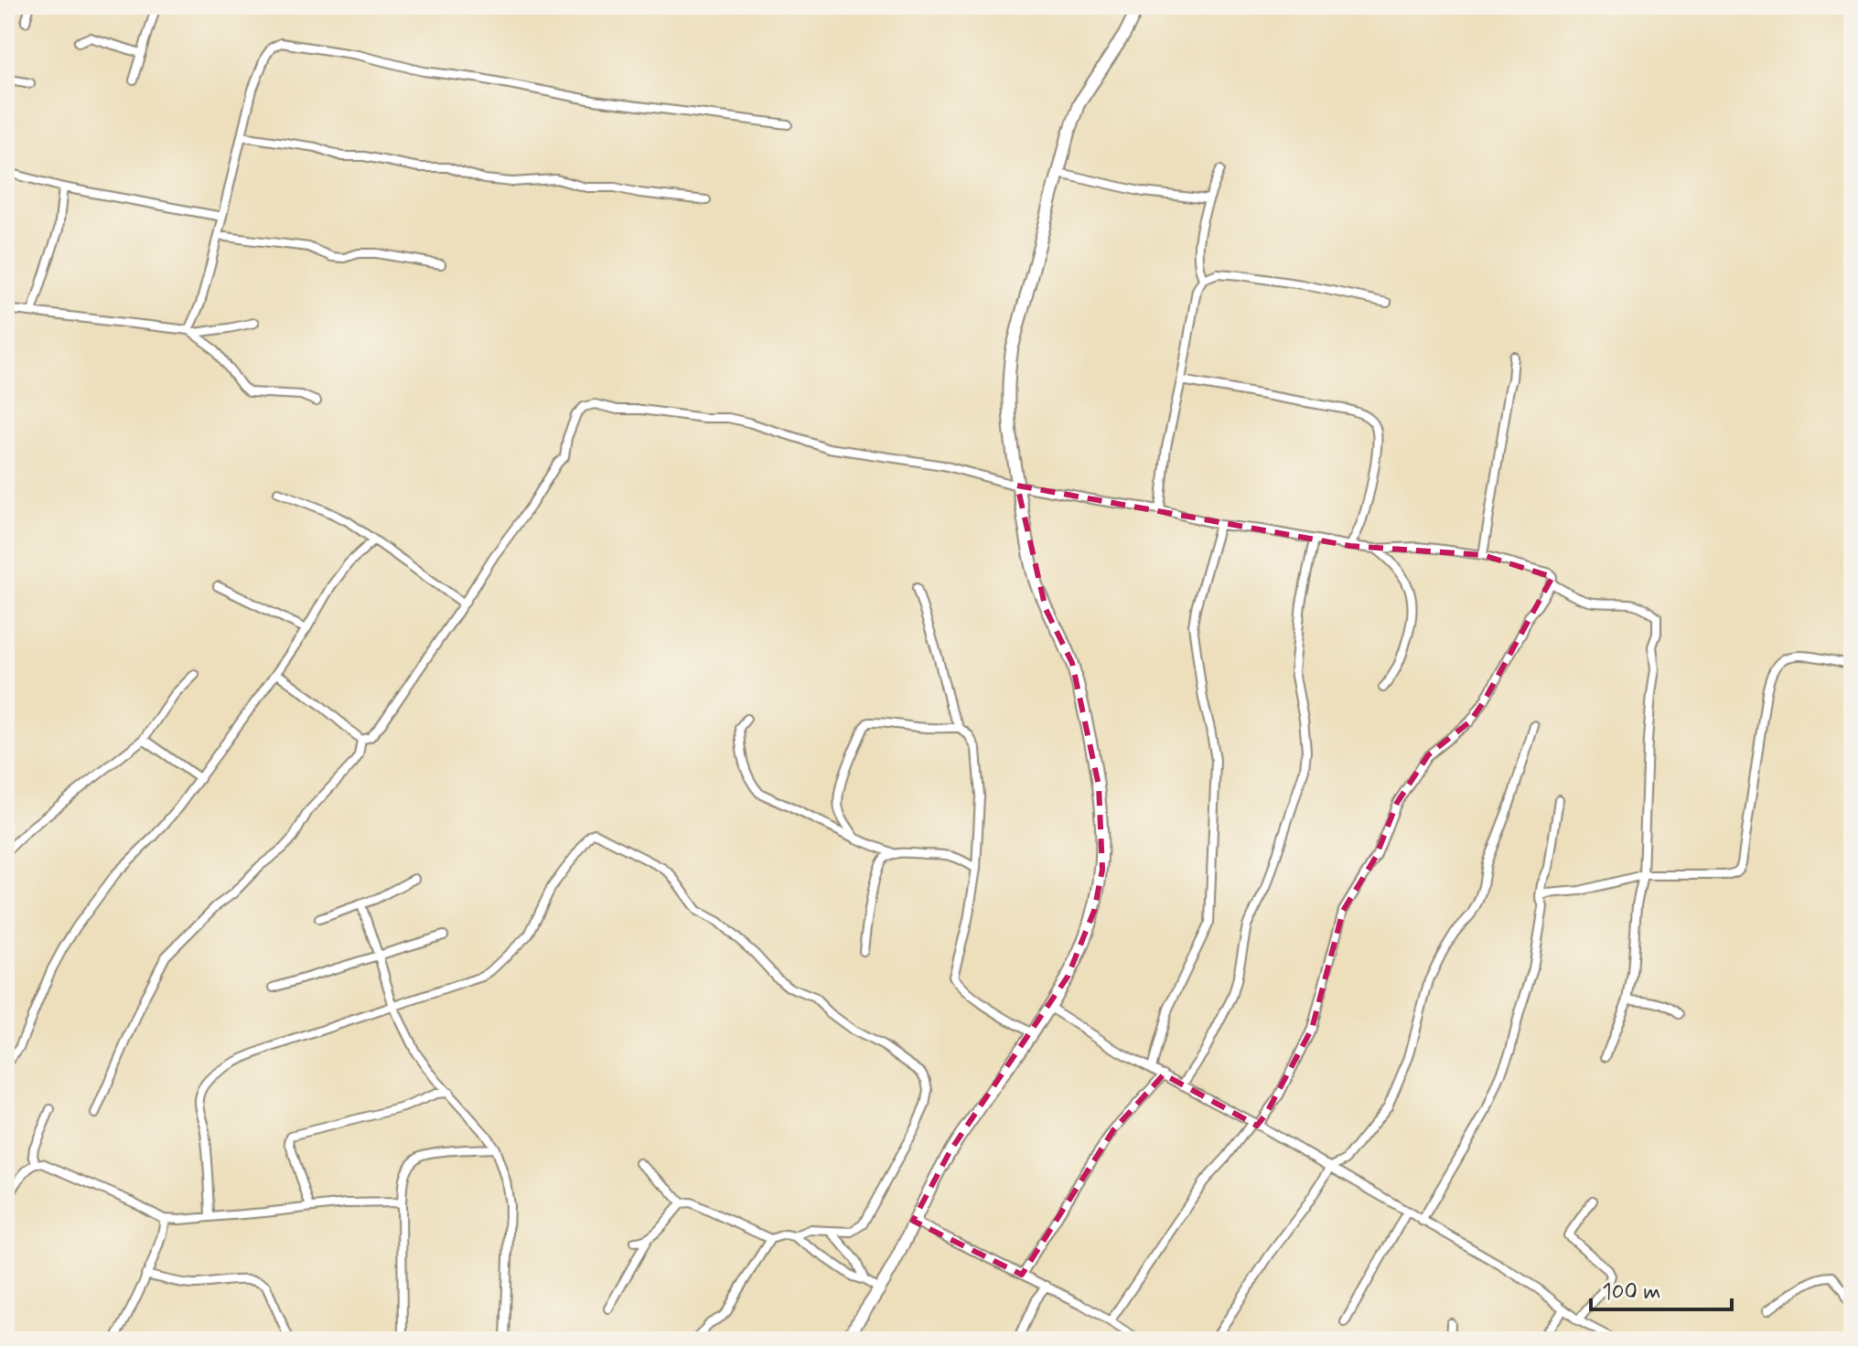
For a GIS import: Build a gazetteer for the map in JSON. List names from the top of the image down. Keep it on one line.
{"scale_bar":"100 m"}
